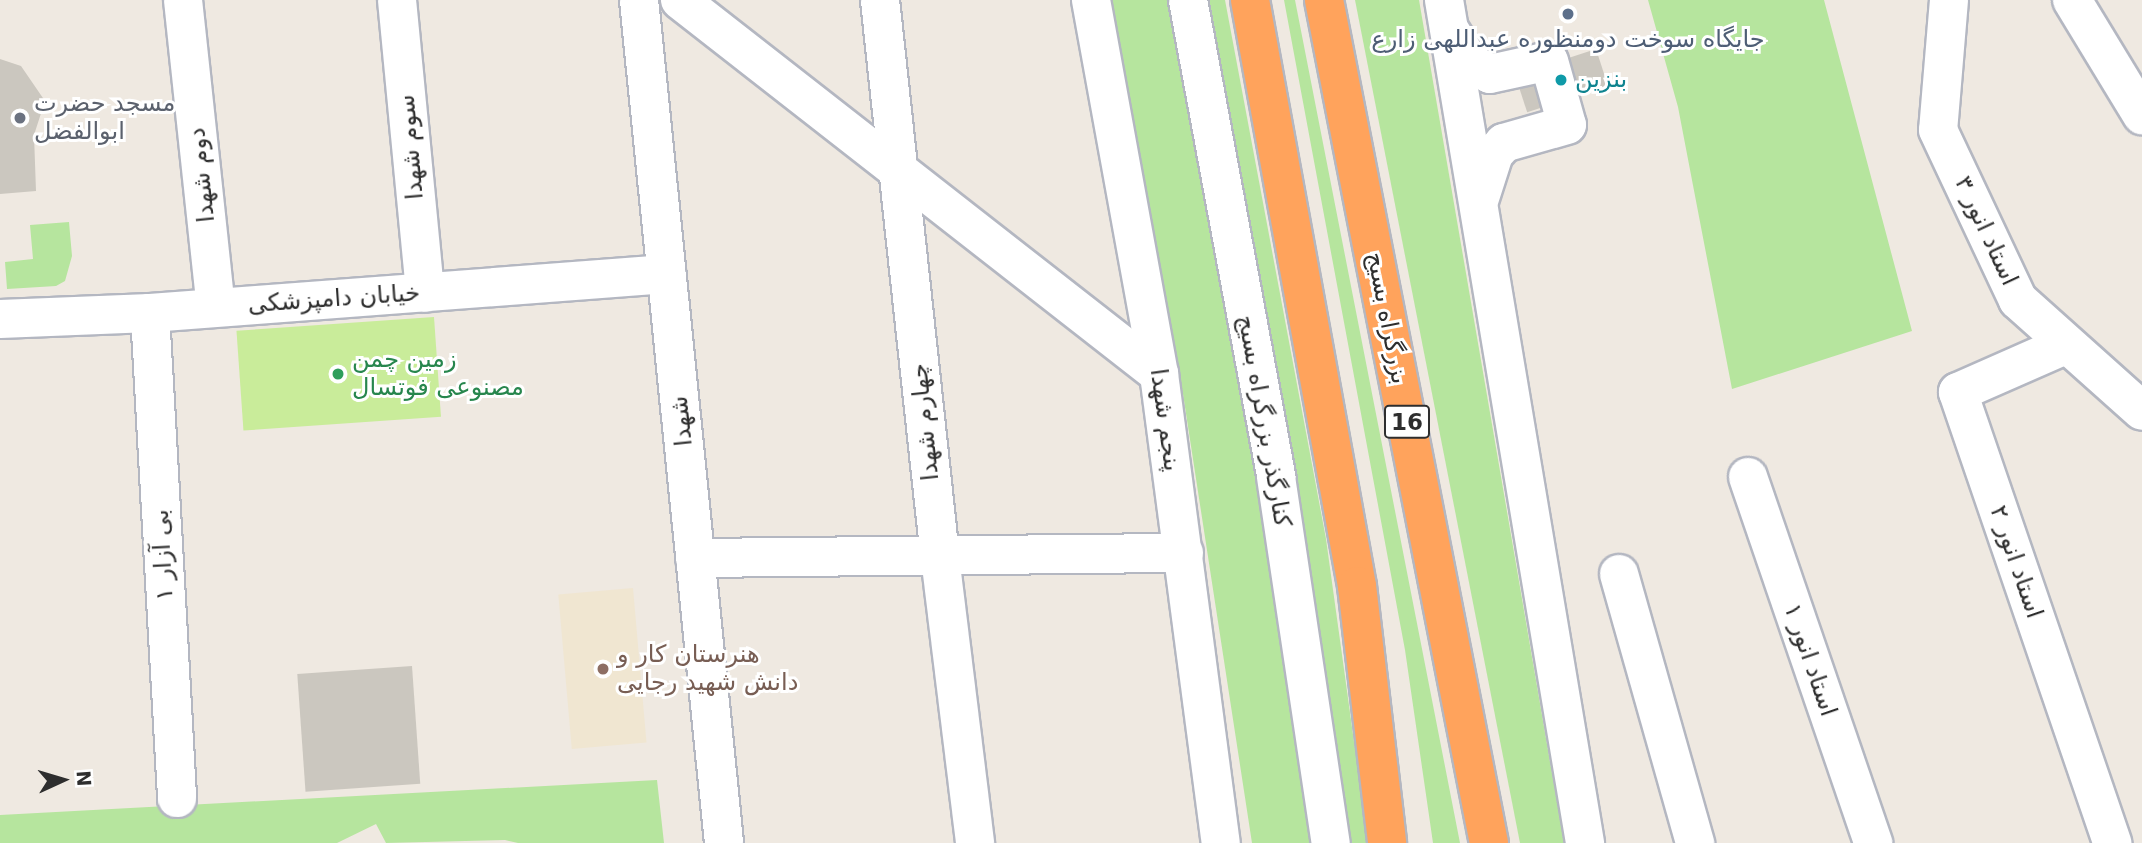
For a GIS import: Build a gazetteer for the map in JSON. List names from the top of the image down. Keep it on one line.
{"streets":{"highway":["بزرگراه بسیج","16"],"street":["سوم شهدا","دوم شهدا","استاد انور ۳","خیابان دامپزشکی","پنجم شهدا","شهدا","کنارگذر بزرگراه بسیج","چهارم شهدا","بی آزار ۱","استاد انور ۲","استاد انور ۱"]},"crossings":[["سوم شهدا","خیابان دامپزشکی"],["دوم شهدا","خیابان دامپزشکی"],["استاد انور ۳","استاد انور ۲"],["خیابان دامپزشکی","شهدا"],["خیابان دامپزشکی","بی آزار ۱"]],"places":["جایگاه سوخت دومنظوره عبداللهی زارع","بنزین","مسجد حضرت ابوالفضل","زمین چمن مصنوعی فوتسال","هنرستان کار و دانش شهید رجایی"],"north":"right"}
